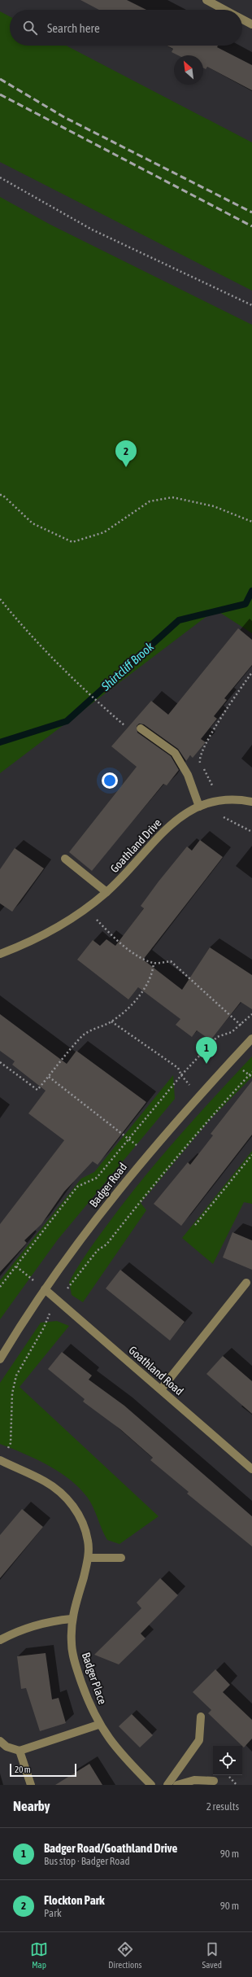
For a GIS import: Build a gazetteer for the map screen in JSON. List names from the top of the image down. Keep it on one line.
{"streets":{"street":["Goathland Drive","Badger Road","Goathland Road","Badger Place"]},"crossings":[["Badger Road","Goathland Road"]],"water":["Shirtcliff Brook"],"scale_bar":"20 m","north":"top left","page":{"search":"Search here","pins":["2","1"],"scale":"20 m","heading":["Nearby","2 results"],"list":[{"mark":"1","name":"Badger Road/Goathland Drive","note":"Bus stop · Badger Road","value":"90 m"},{"mark":"2","name":"Flockton Park","note":"Park","value":"90 m"}],"nav":["Map","Directions","Saved"]}}
